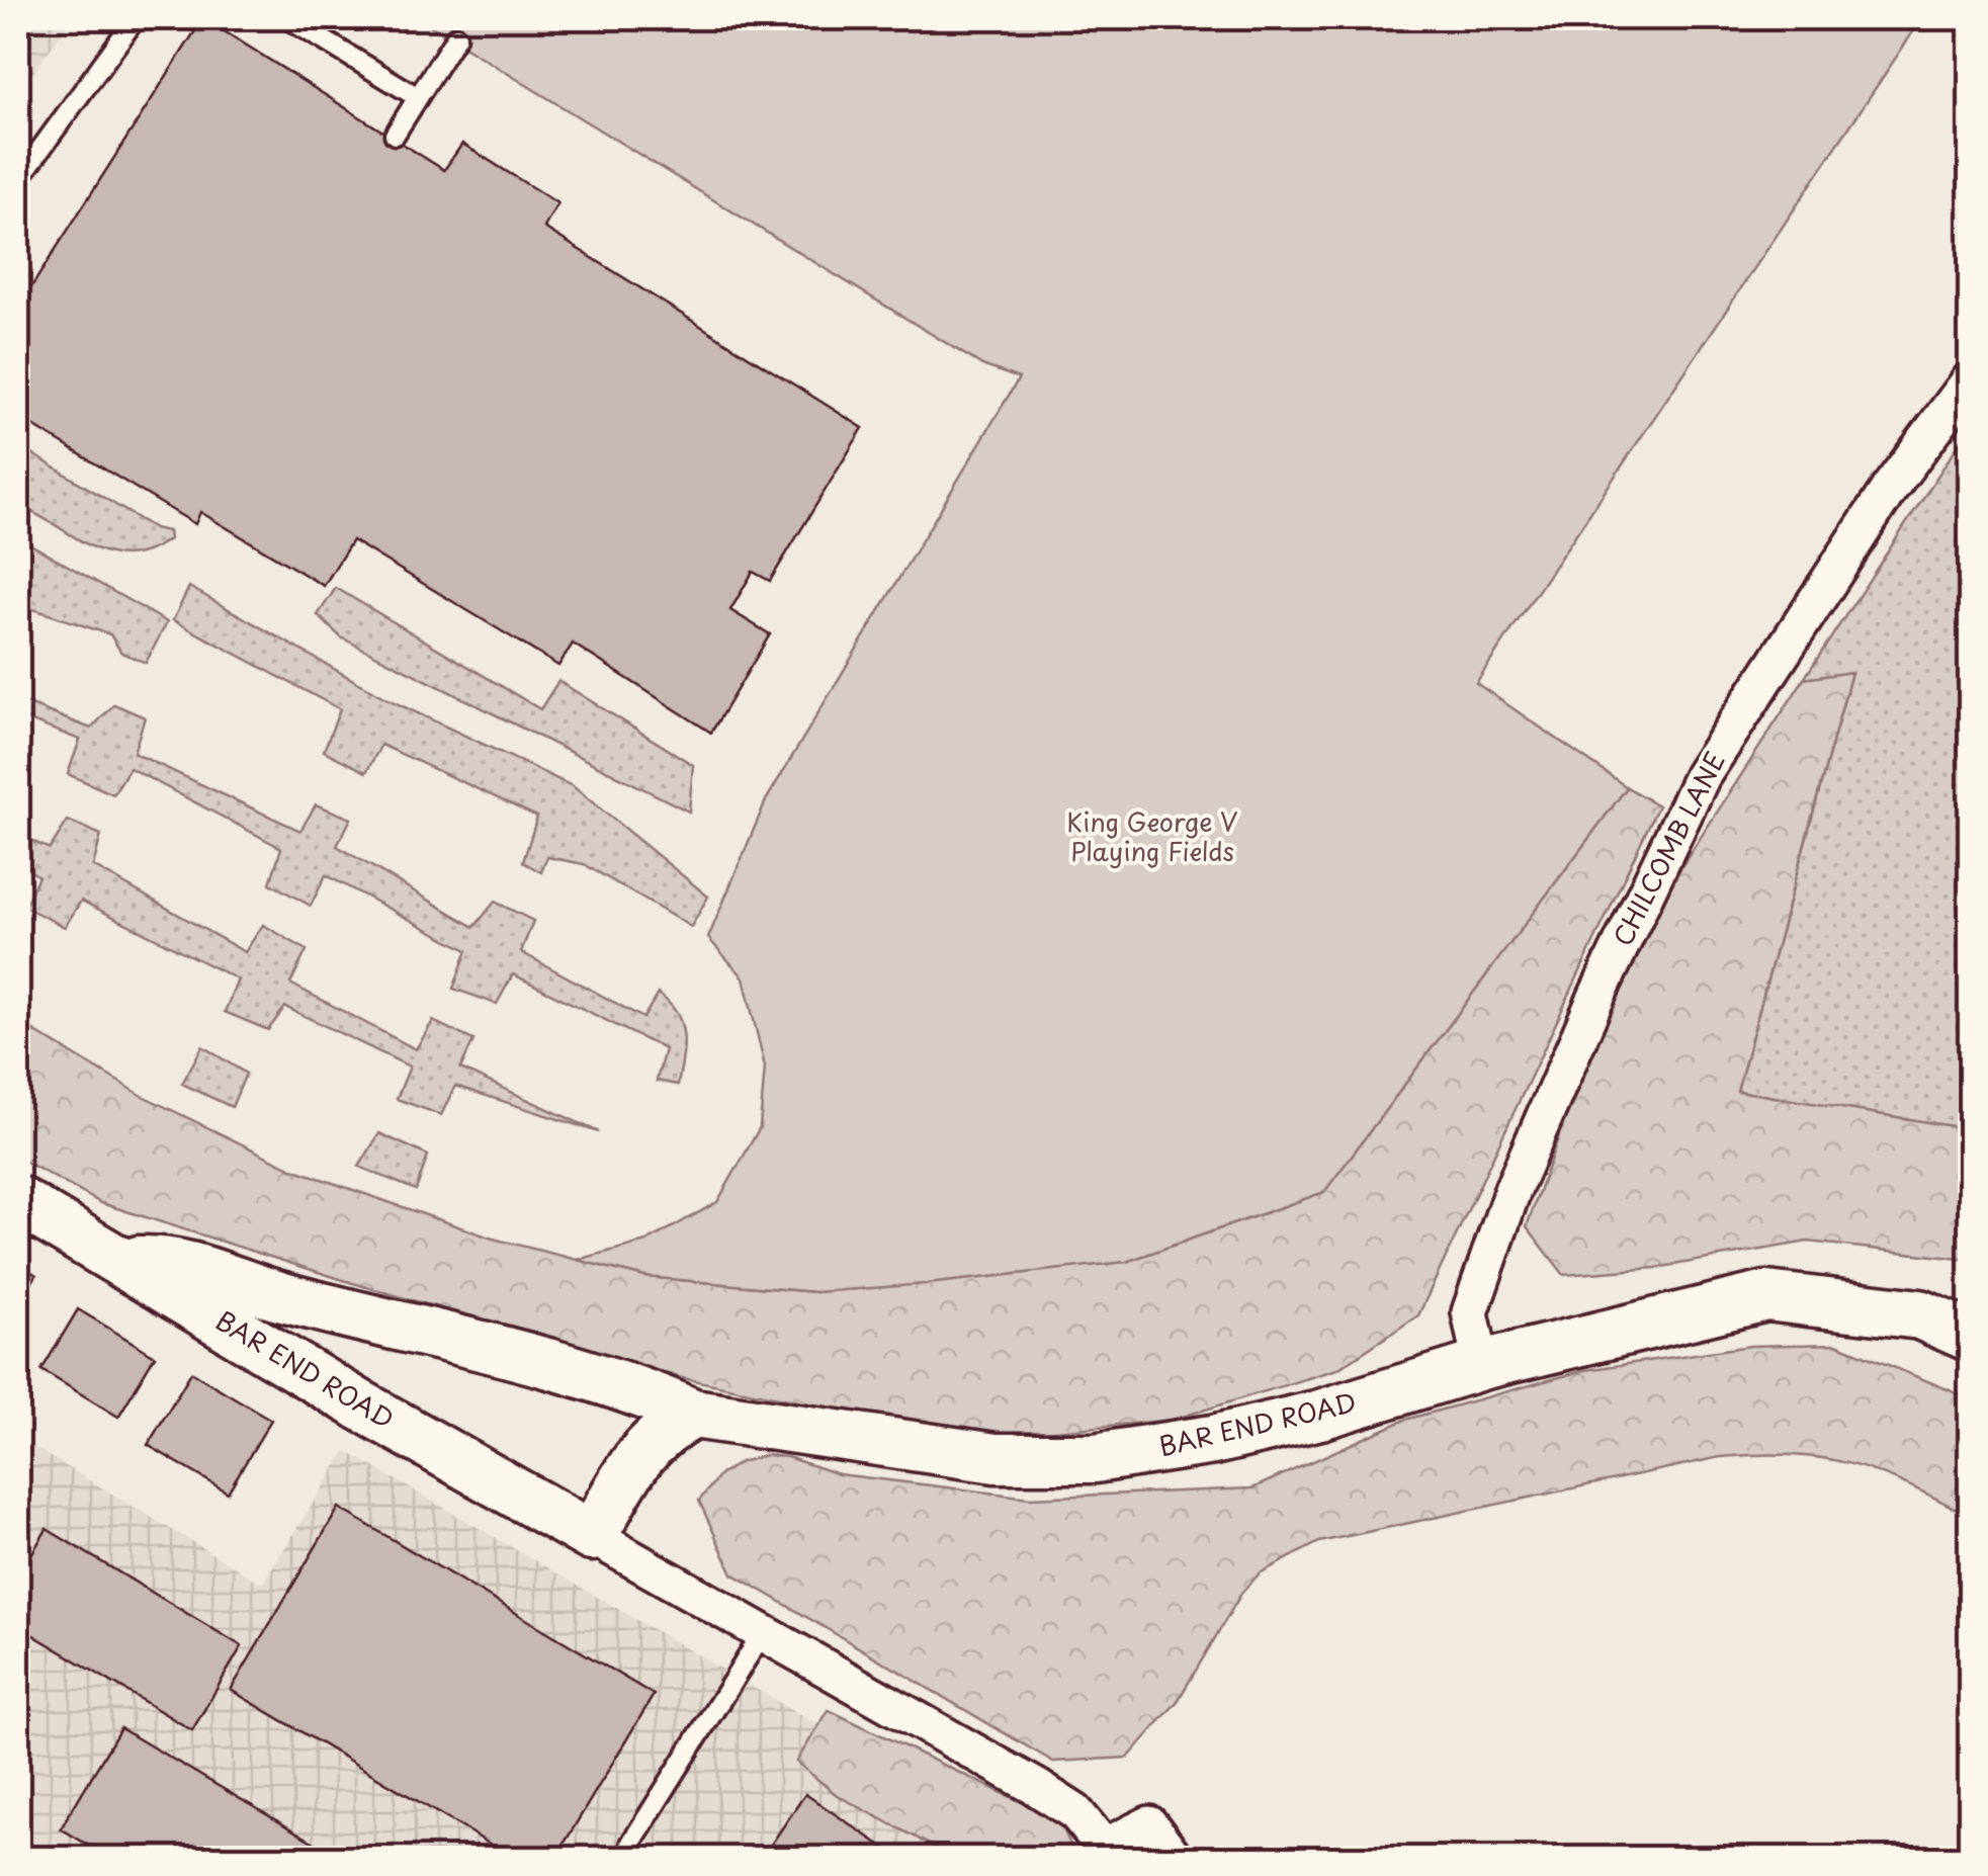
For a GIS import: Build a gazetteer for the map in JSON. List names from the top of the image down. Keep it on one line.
{"streets":{"main road":["BAR END ROAD"],"street":["CHILCOMB LANE"]},"crossings":[["CHILCOMB LANE","BAR END ROAD"]],"parks":["King George V Playing Fields"]}
